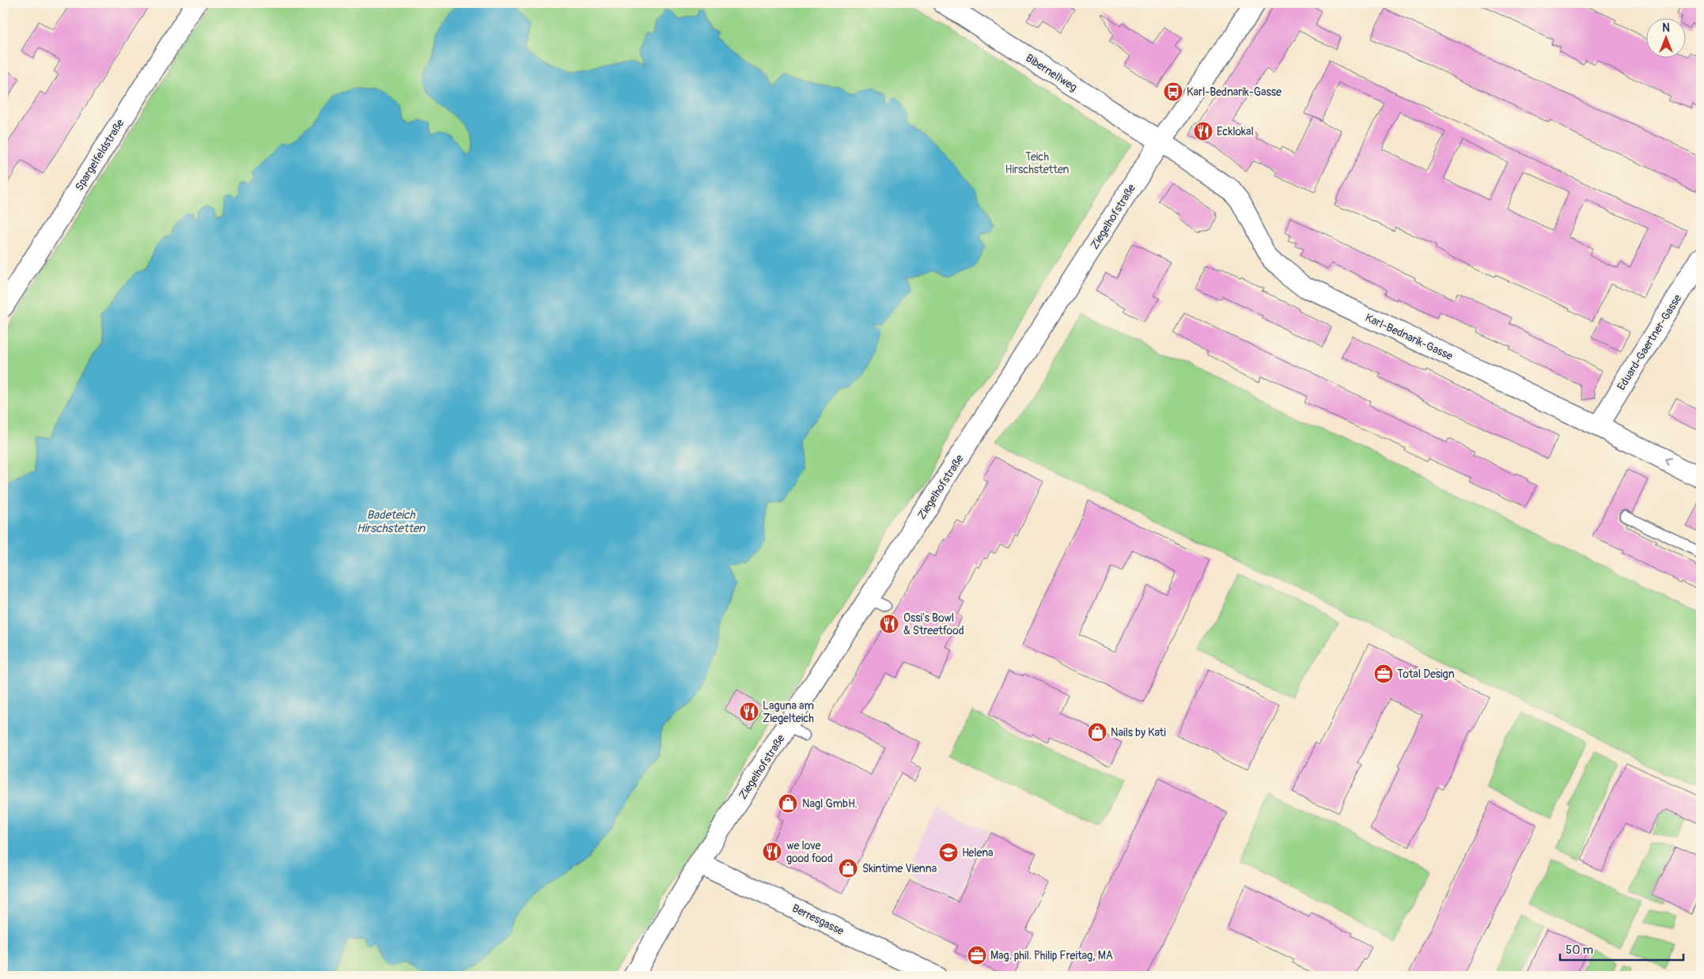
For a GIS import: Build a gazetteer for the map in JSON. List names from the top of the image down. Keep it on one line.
{"streets":{"street":["Bibernellweg","Spargelfeldstraße","Ziegelhofstraße","Karl-Bednarik-Gasse","Eduard-Gaertner-Gasse","Berresgasse"]},"crossings":[["Bibernellweg","Ziegelhofstraße"],["Bibernellweg","Karl-Bednarik-Gasse"],["Ziegelhofstraße","Karl-Bednarik-Gasse"],["Ziegelhofstraße","Berresgasse"],["Karl-Bednarik-Gasse","Eduard-Gaertner-Gasse"]],"water":["Badeteich Hirschstetten"],"parks":["Teich Hirschstetten"],"places":{"bus stop":["Karl-Bednarik-Gasse"],"restaurant":["Ecklokal","Ossi's Bowl & Streetfood","Laguna am Ziegelteich","we love good food"],"office":["Total Design","Mag. phil. Philip Freitag, MA"],"shop":["Nails by Kati","Nagl GmbH.","Skintime Vienna"],"school or university":["Helena"]},"scale_bar":"50 m","north":"top"}
